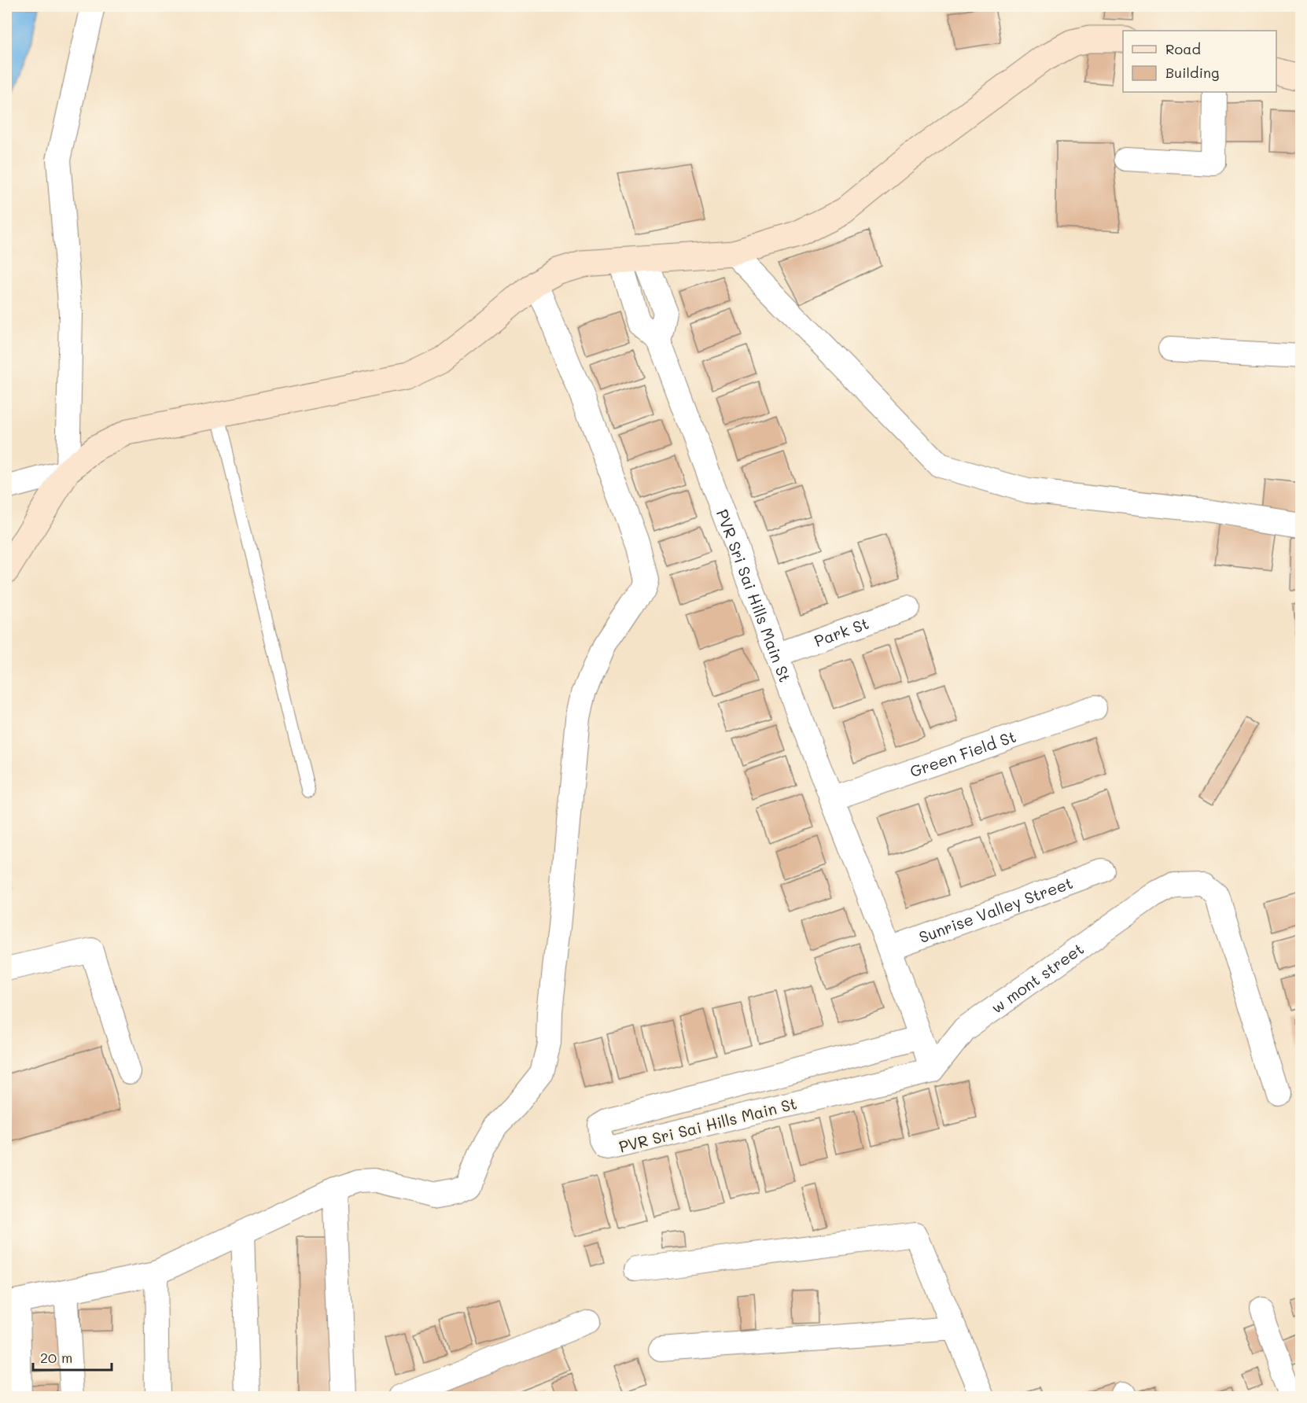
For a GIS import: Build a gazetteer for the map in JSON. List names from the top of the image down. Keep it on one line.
{"streets":{"street":["PVR Sri Sai Hills Main St","Park St","Green Field St","Sunrise Valley Street","w mont street"]},"crossings":[["PVR Sri Sai Hills Main St","Park St"],["PVR Sri Sai Hills Main St","Green Field St"],["PVR Sri Sai Hills Main St","Sunrise Valley Street"],["PVR Sri Sai Hills Main St","w mont street"]],"legend":["Road","Building"],"scale_bar":"20 m"}
